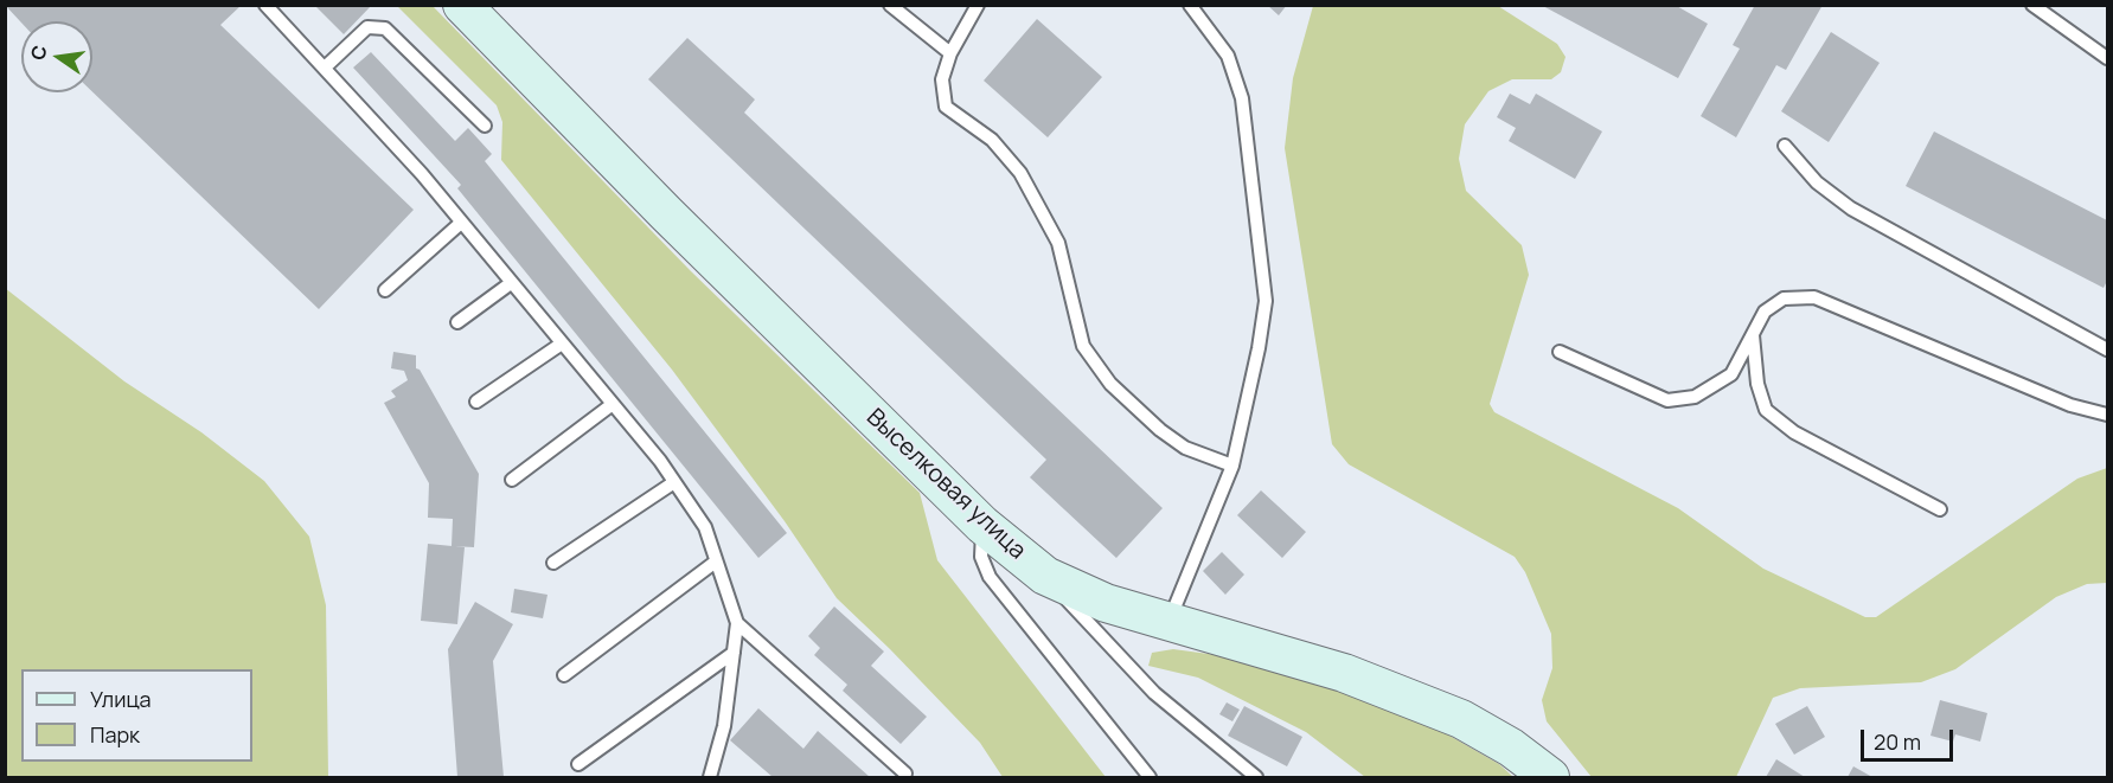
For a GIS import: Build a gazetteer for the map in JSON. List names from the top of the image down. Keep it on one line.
{"streets":{"street":["Выселковая улица"]},"legend":["Улица","Парк"],"scale_bar":"20 m","north":"left"}
